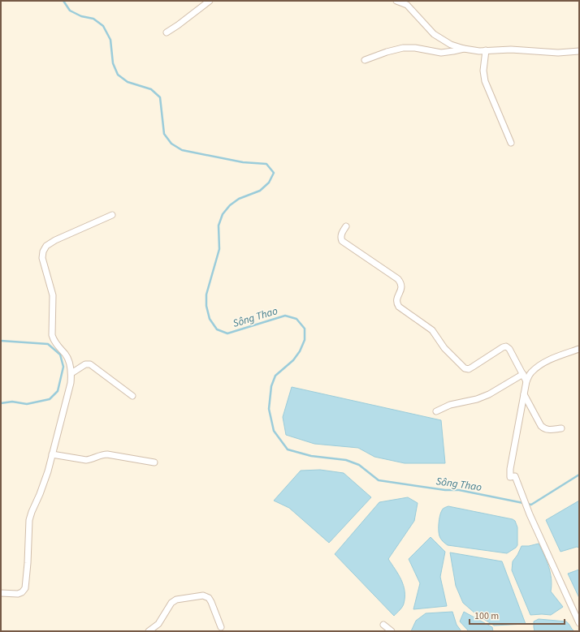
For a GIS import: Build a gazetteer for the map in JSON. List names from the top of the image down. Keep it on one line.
{"water":["Sông Thao"],"scale_bar":"100 m"}
